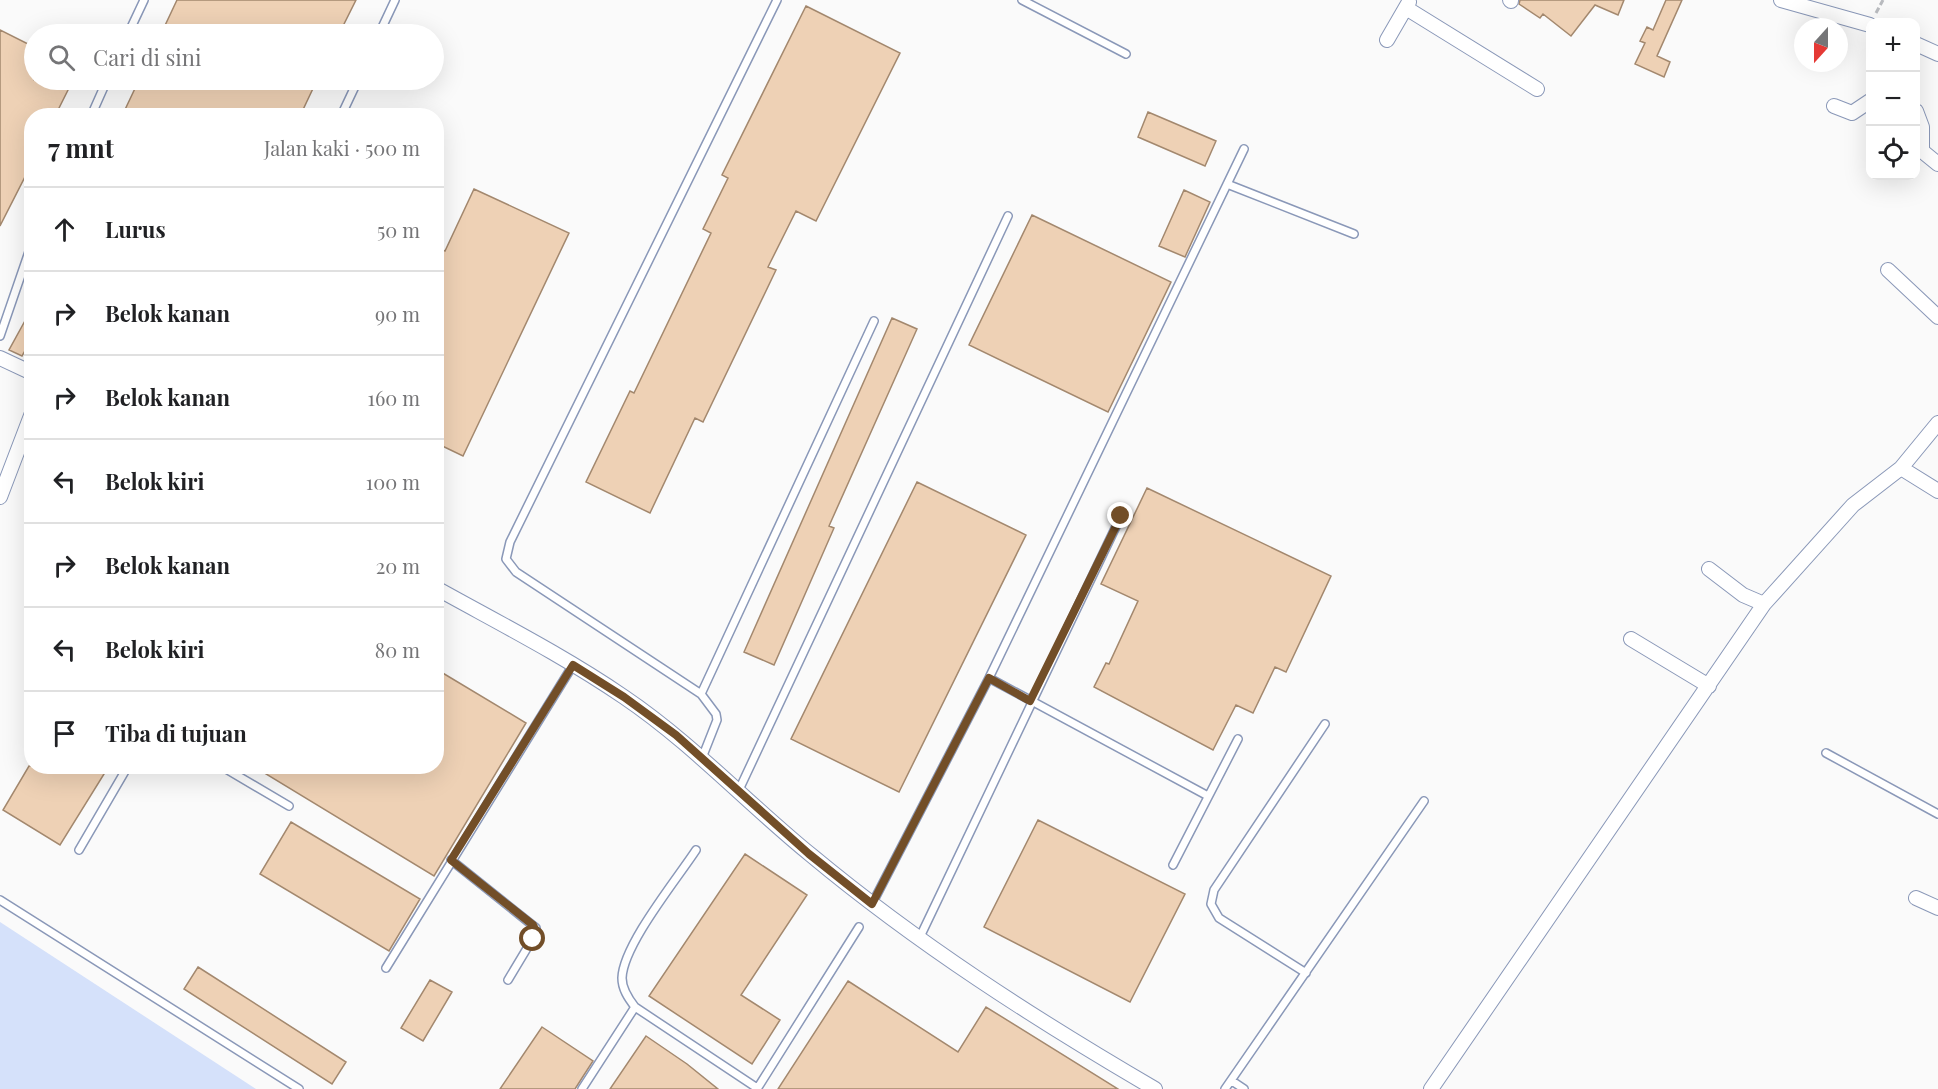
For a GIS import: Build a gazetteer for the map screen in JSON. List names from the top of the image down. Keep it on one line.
{"north":"bottom","page":{"map_buttons":["+","−"],"search":"Cari di sini","heading":["7 mnt","Jalan kaki · 500 m"],"list":[["Lurus","50 m"],["Belok kanan","90 m"],["Belok kanan","160 m"],["Belok kiri","100 m"],["Belok kanan","20 m"],["Belok kiri","80 m"],"Tiba di tujuan"]}}
